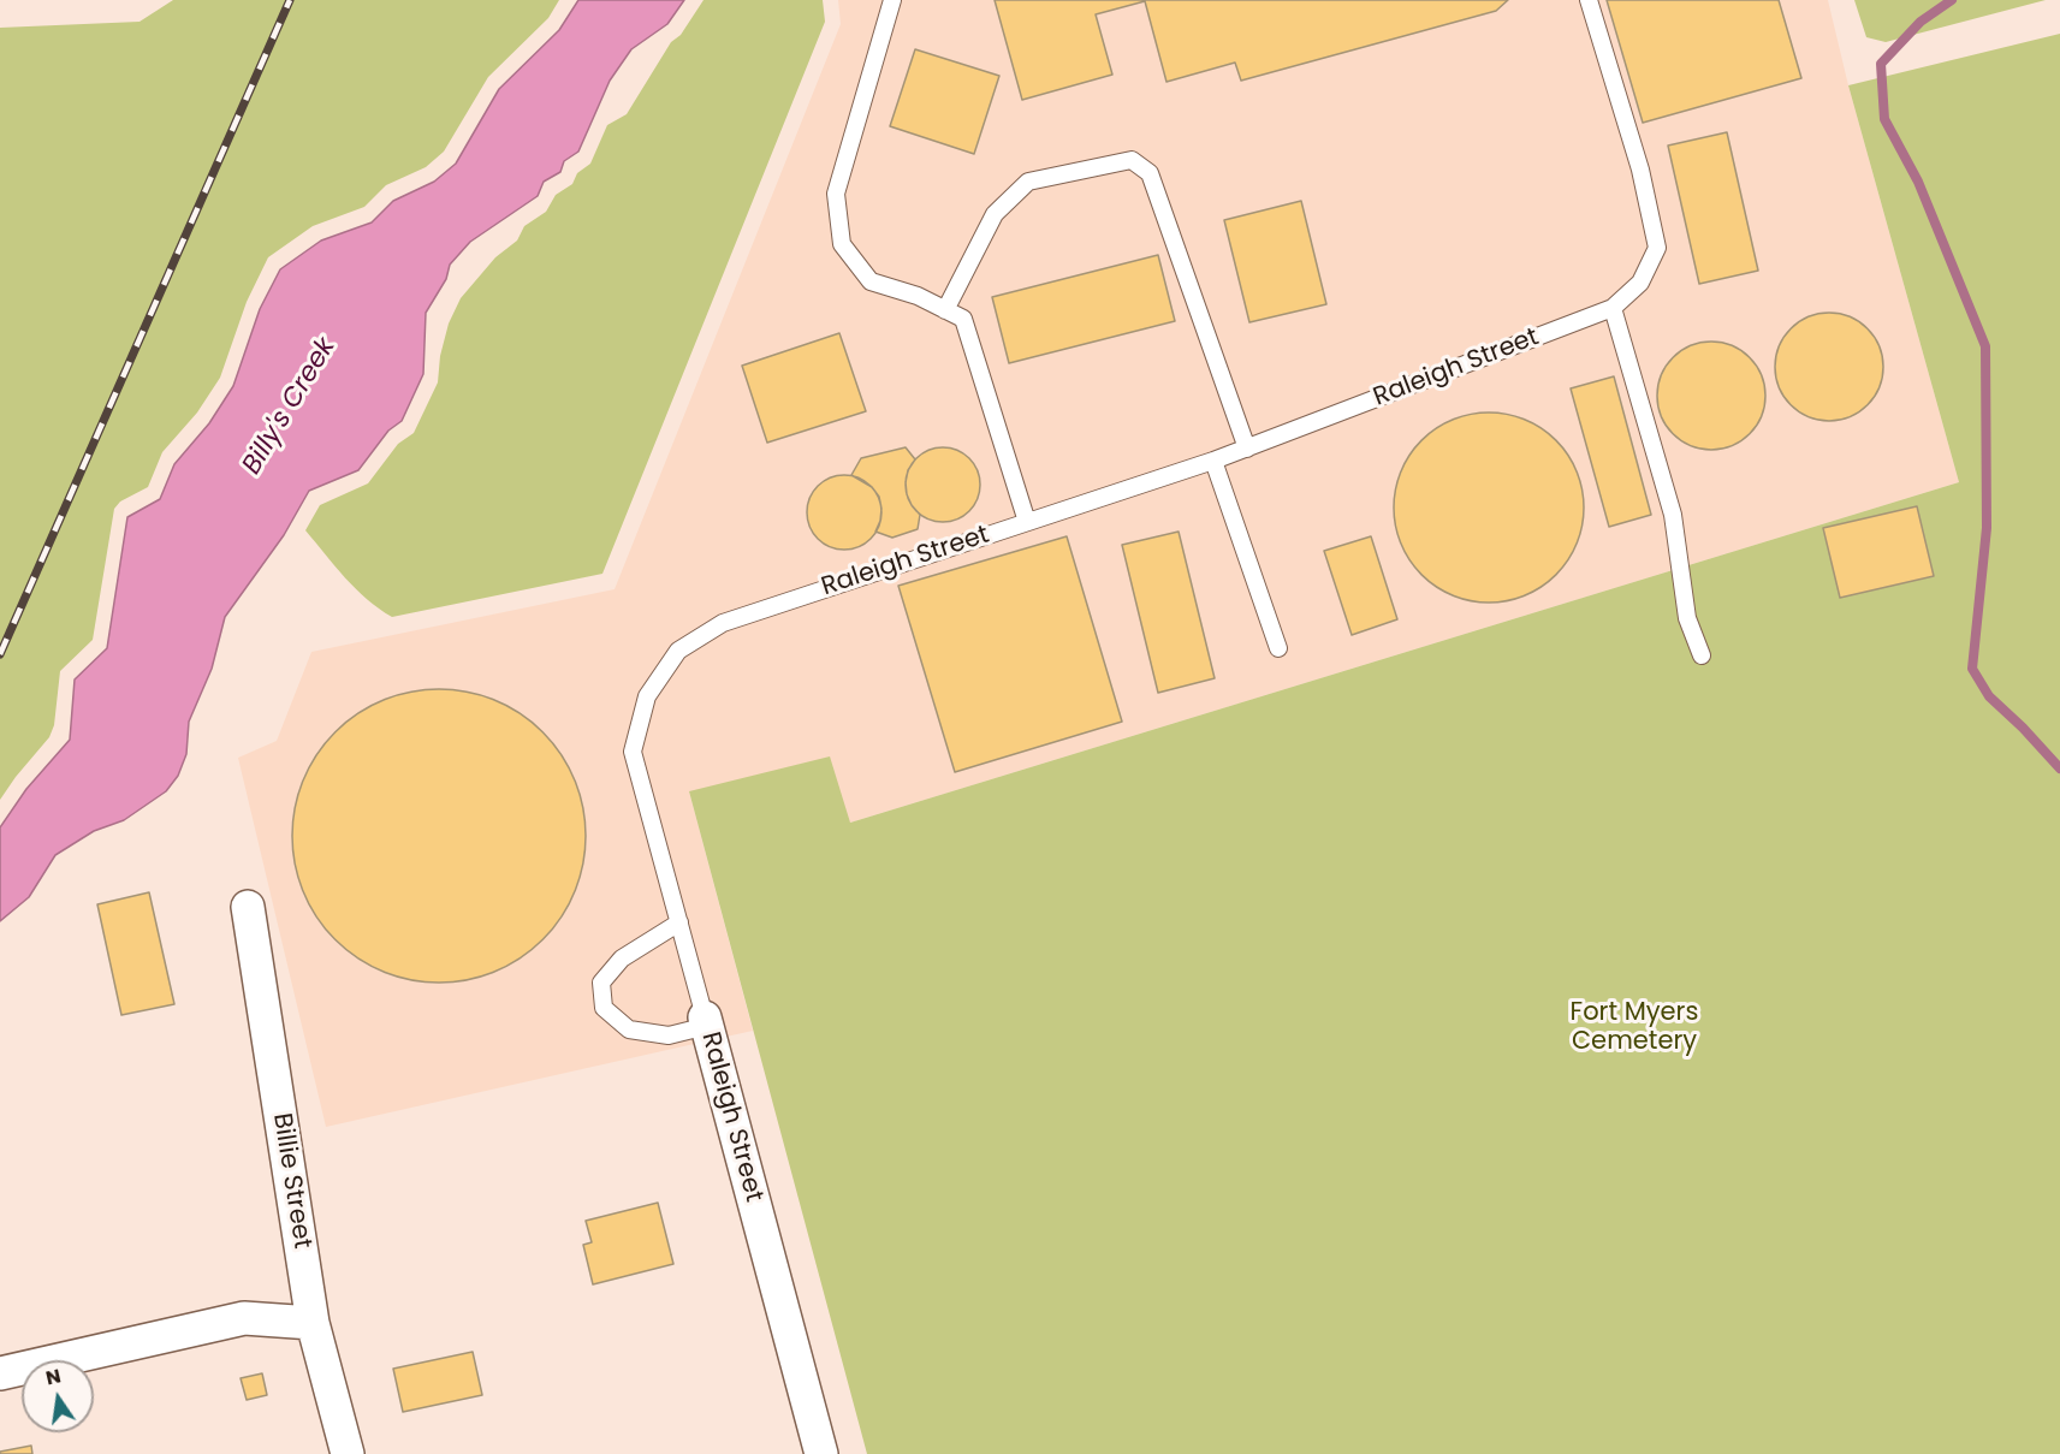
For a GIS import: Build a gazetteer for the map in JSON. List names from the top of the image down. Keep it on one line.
{"streets":{"street":["Raleigh Street","Billie Street"]},"water":["Billy's Creek"],"parks":["Fort Myers Cemetery"],"north":"top"}
